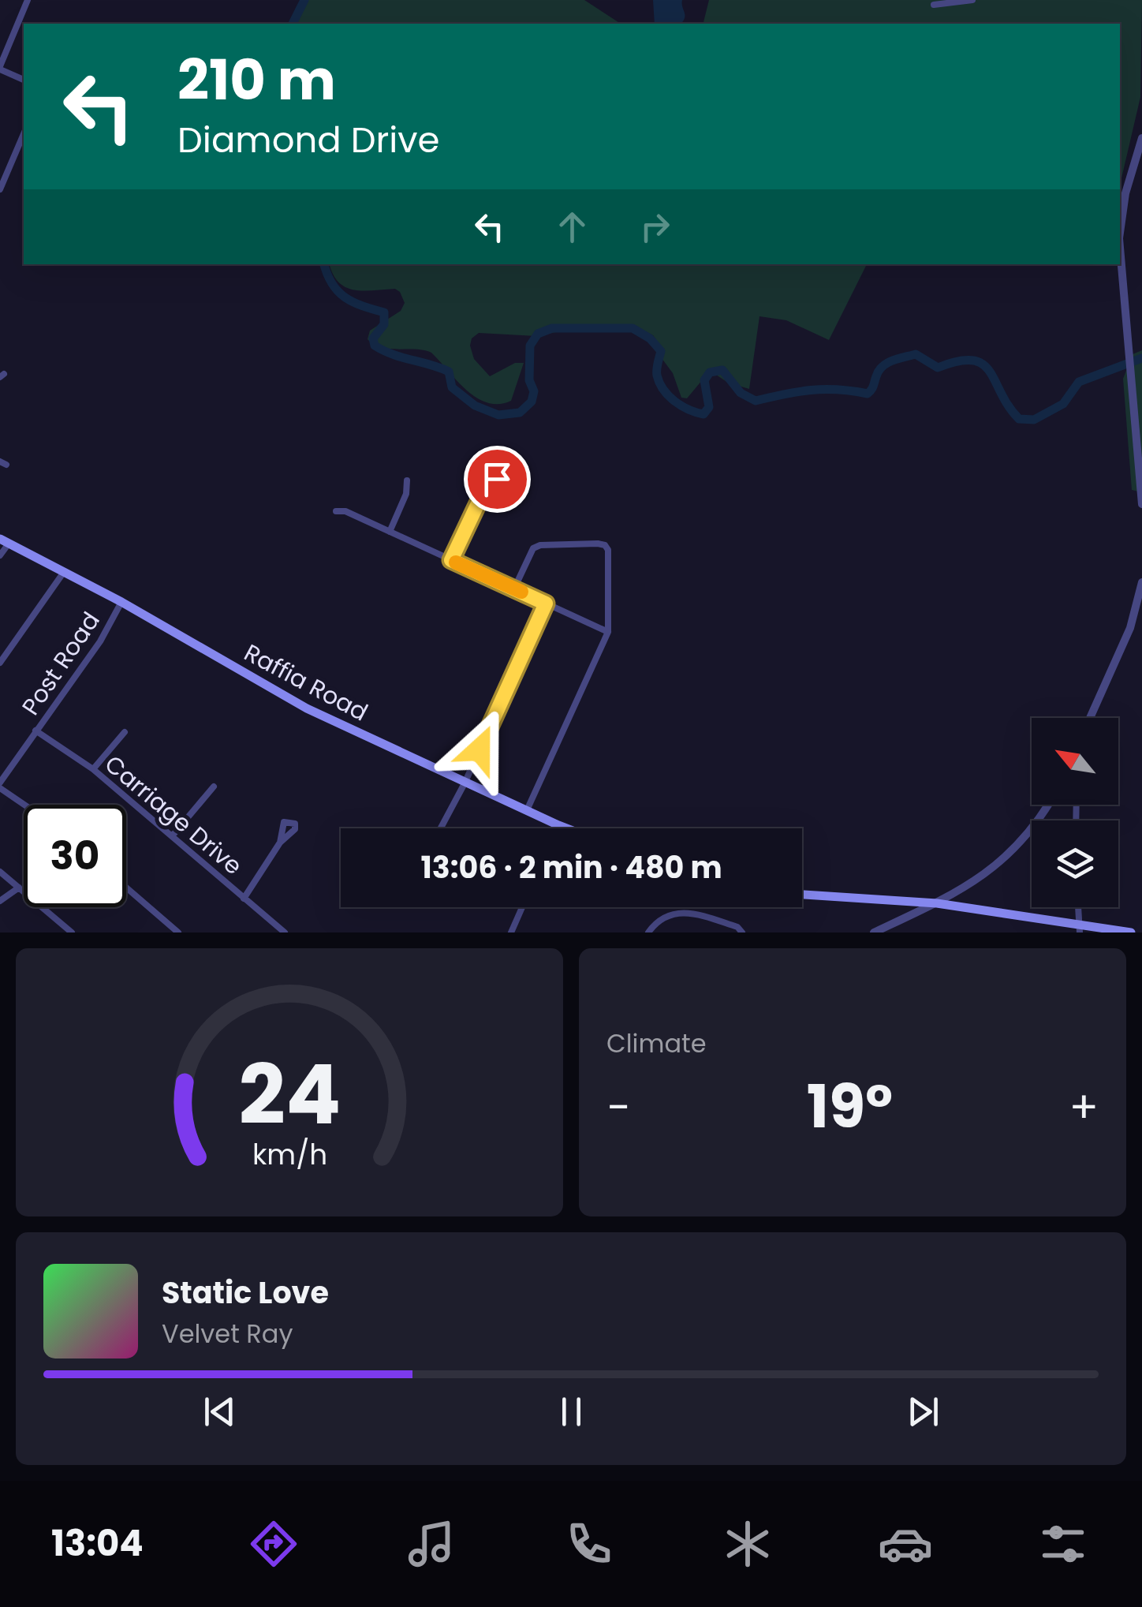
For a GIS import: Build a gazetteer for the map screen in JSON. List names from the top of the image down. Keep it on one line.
{"streets":{"main road":["Raffia Road"],"street":["Post Road","Carriage Drive"]},"crossings":[["Post Road","Raffia Road"],["Post Road","Carriage Drive"]],"north":"top left","page":{"turn":["210 m","Diamond Drive"],"limit":"30","trip":"13:06 · 2 min · 480 m","tile":"Climate","heat":["−","19°","+"],"song":["Static Love","Velvet Ray"],"tabs":"13:04","gauge":["24","km/h"]}}
